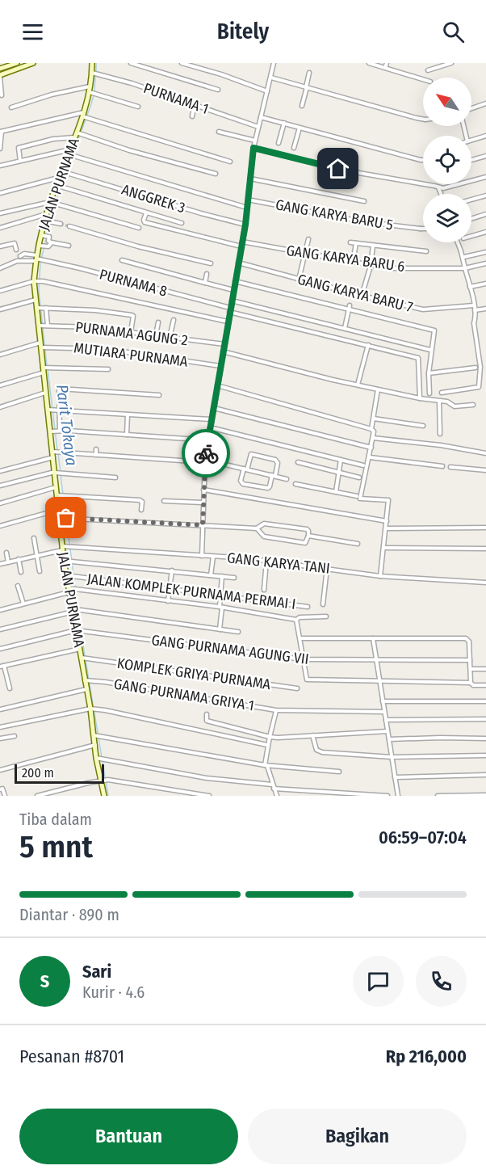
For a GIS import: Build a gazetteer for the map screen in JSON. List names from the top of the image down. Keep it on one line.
{"streets":{"street":["PURNAMA 1","JALAN PURNAMA","ANGGREK 3","GANG KARYA BARU 5","GANG KARYA BARU 6","PURNAMA 8","GANG KARYA BARU 7","PURNAMA AGUNG 2","MUTIARA PURNAMA","GANG KARYA TANI","JALAN KOMPLEK PURNAMA PERMAI I","GANG PURNAMA AGUNG VII","KOMPLEK GRIYA PURNAMA","GANG PURNAMA GRIYA 1"]},"crossings":[["PURNAMA 1","JALAN PURNAMA"],["JALAN PURNAMA","ANGGREK 3"],["JALAN PURNAMA","PURNAMA 8"],["JALAN PURNAMA","PURNAMA AGUNG 2"],["JALAN PURNAMA","MUTIARA PURNAMA"],["JALAN PURNAMA","GANG KARYA TANI"],["JALAN PURNAMA","JALAN KOMPLEK PURNAMA PERMAI I"],["JALAN PURNAMA","GANG PURNAMA AGUNG VII"],["JALAN PURNAMA","KOMPLEK GRIYA PURNAMA"],["JALAN PURNAMA","GANG PURNAMA GRIYA 1"]],"water":["Parit Tokaya"],"scale_bar":"200 m","north":"top left","page":{"header":"Bitely","scale":"200 m","heading":["5 mnt","Tiba dalam","06:59–07:04"],"panel":["Sari","Kurir · 4.6","Pesanan #8701","Rp 216,000"],"bar":"Diantar · 890 m","round":"S","buttons":["Bantuan","Bagikan"]}}
